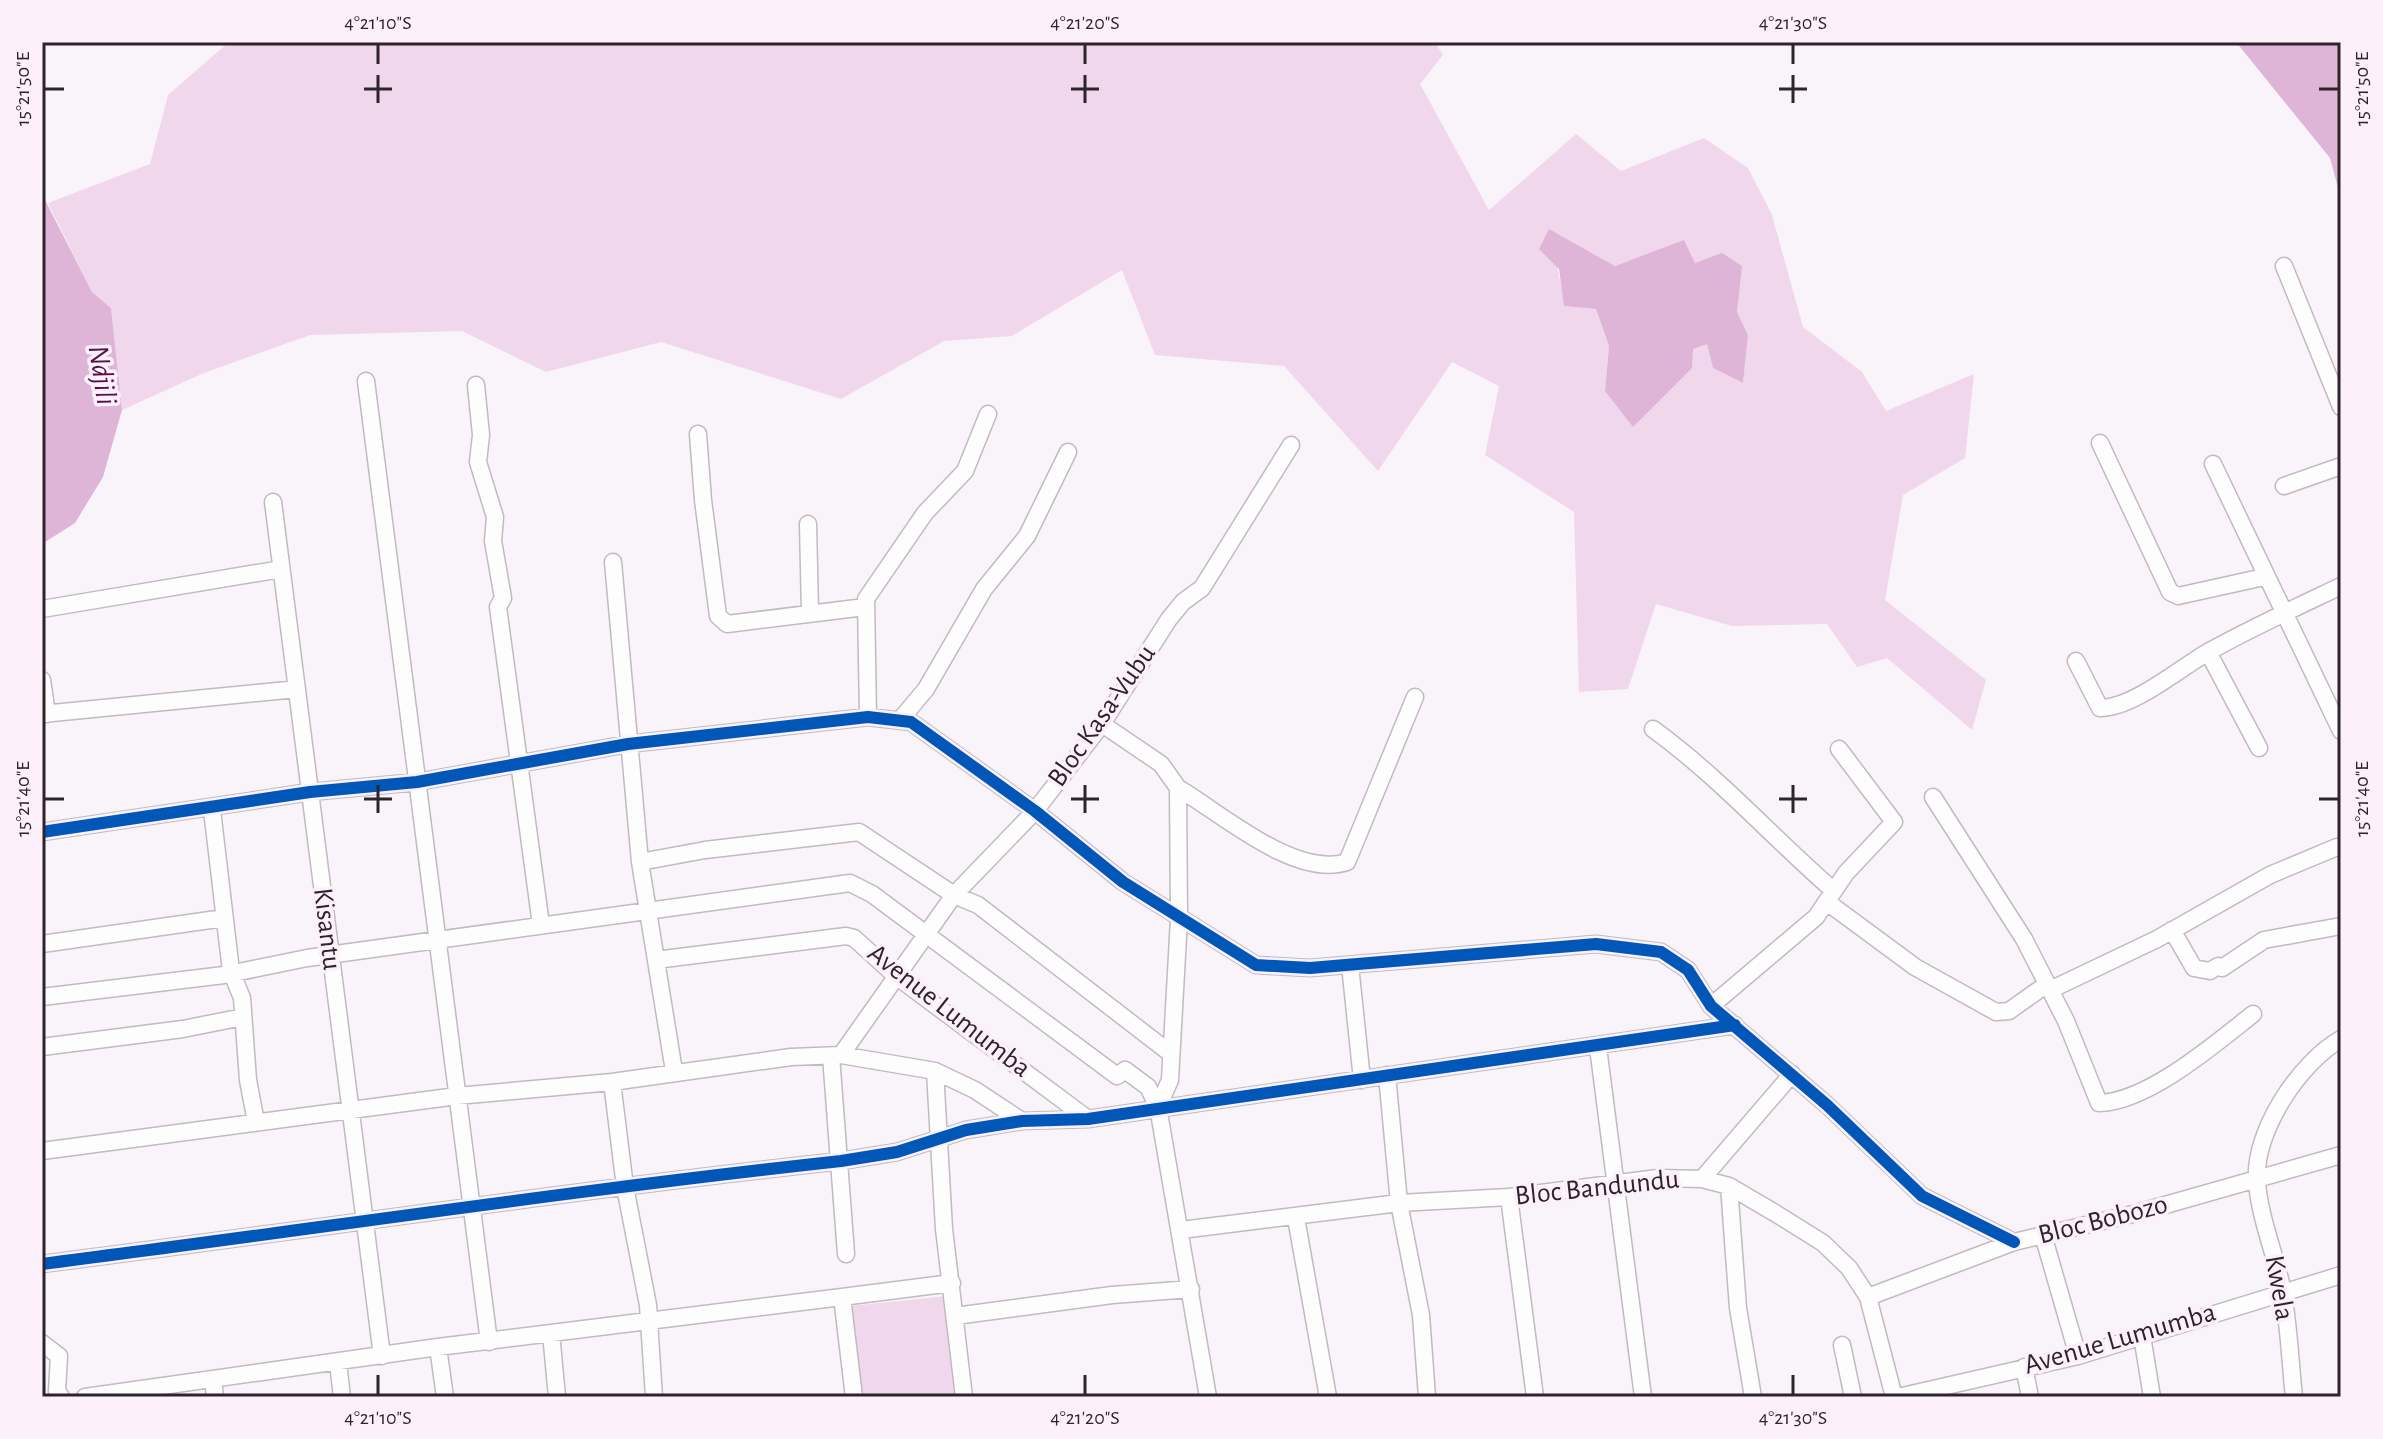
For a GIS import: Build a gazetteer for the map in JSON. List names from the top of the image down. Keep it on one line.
{"streets":{"street":["Bloc Kasa-Vubu","Kisantu","Avenue Lumumba","Bloc Bandundu","Bloc Bobozo","Kwela"]},"crossings":[["Bloc Kasa-Vubu","Avenue Lumumba"],["Avenue Lumumba","Bloc Bandundu"],["Avenue Lumumba","Kwela"],["Bloc Bandundu","Bloc Bobozo"],["Bloc Bobozo","Kwela"]],"water":["Ndjili"],"coordinates":["4°21'10\"S","4°21'20\"S","4°21'30\"S","15°21'50\"E","15°21'40\"E"]}
